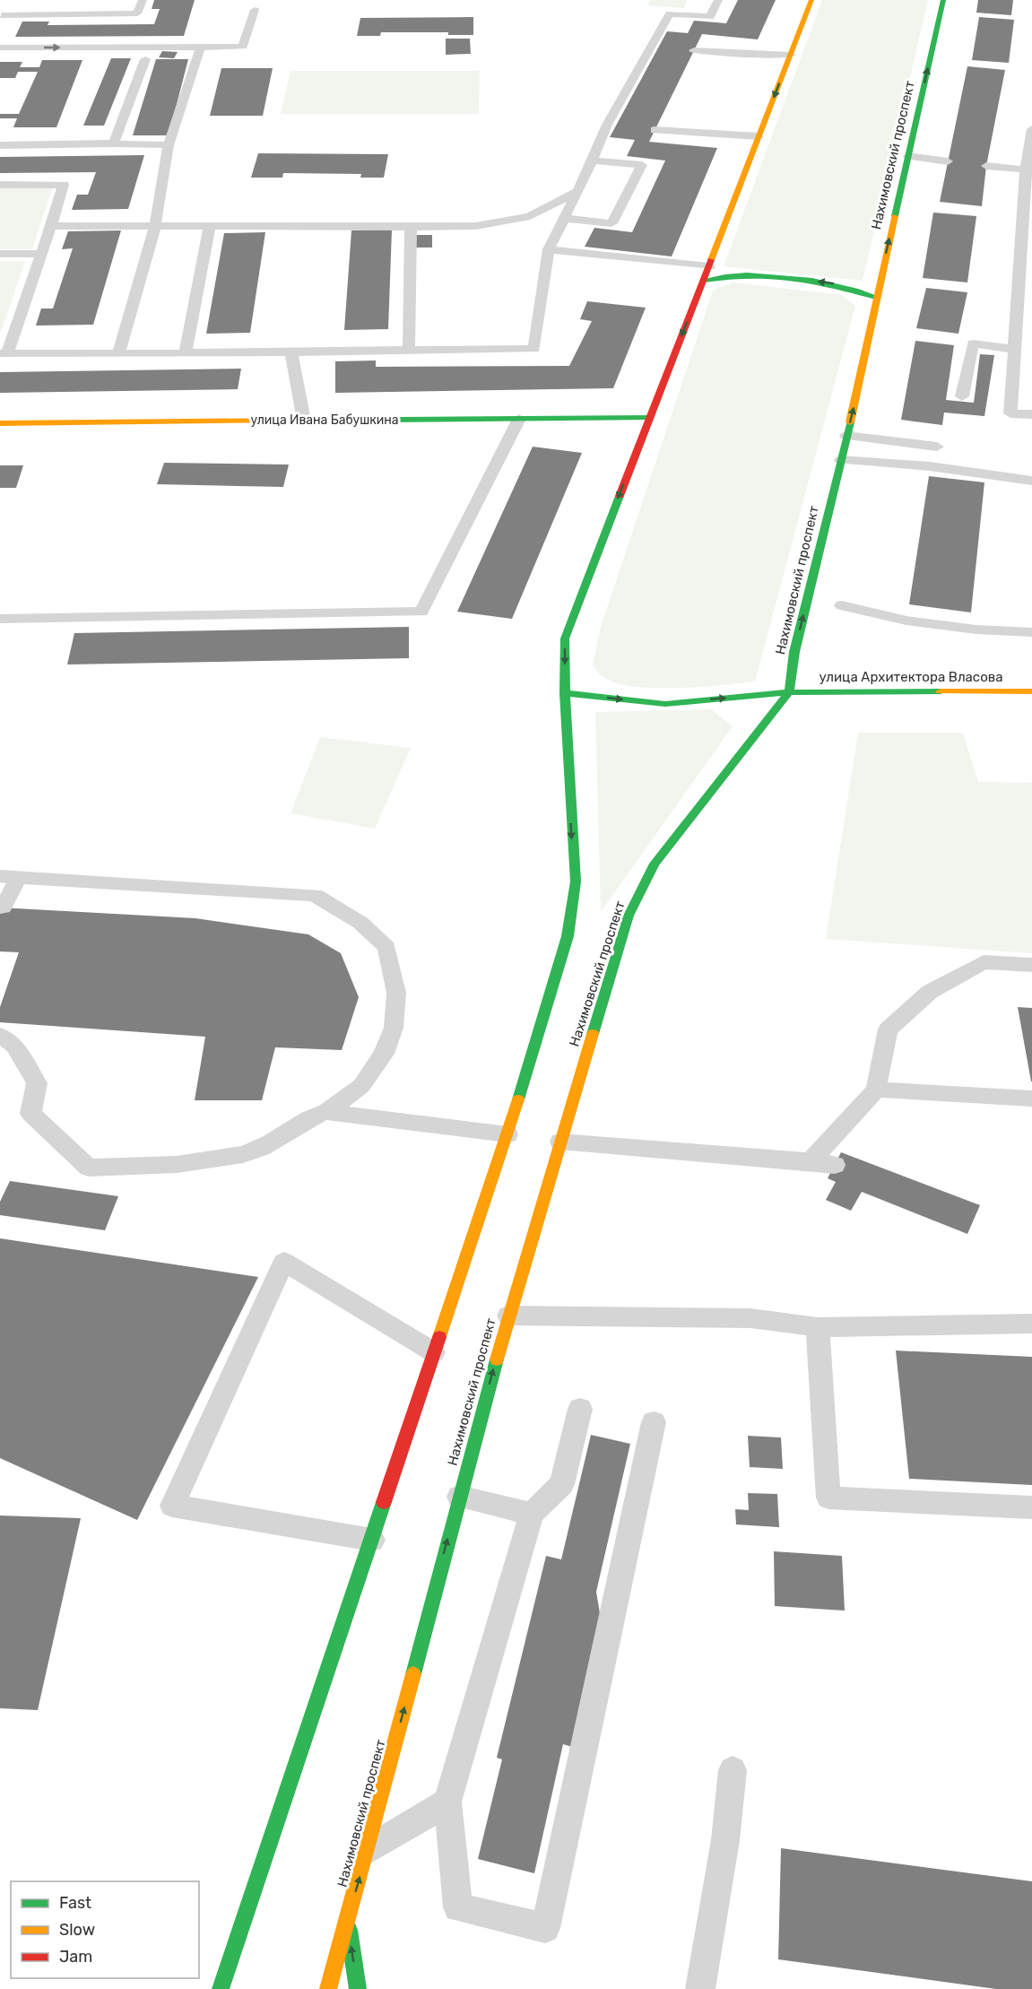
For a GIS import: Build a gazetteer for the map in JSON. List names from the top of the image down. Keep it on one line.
{"streets":{"main road":["Нахимовский проспект","улица Ивана Бабушкина","улица Архитектора Власова"]},"crossings":[["Нахимовский проспект","улица Архитектора Власова"]],"one_way":["улица Архитектора Власова"],"legend":["Fast","Slow","Jam"]}
